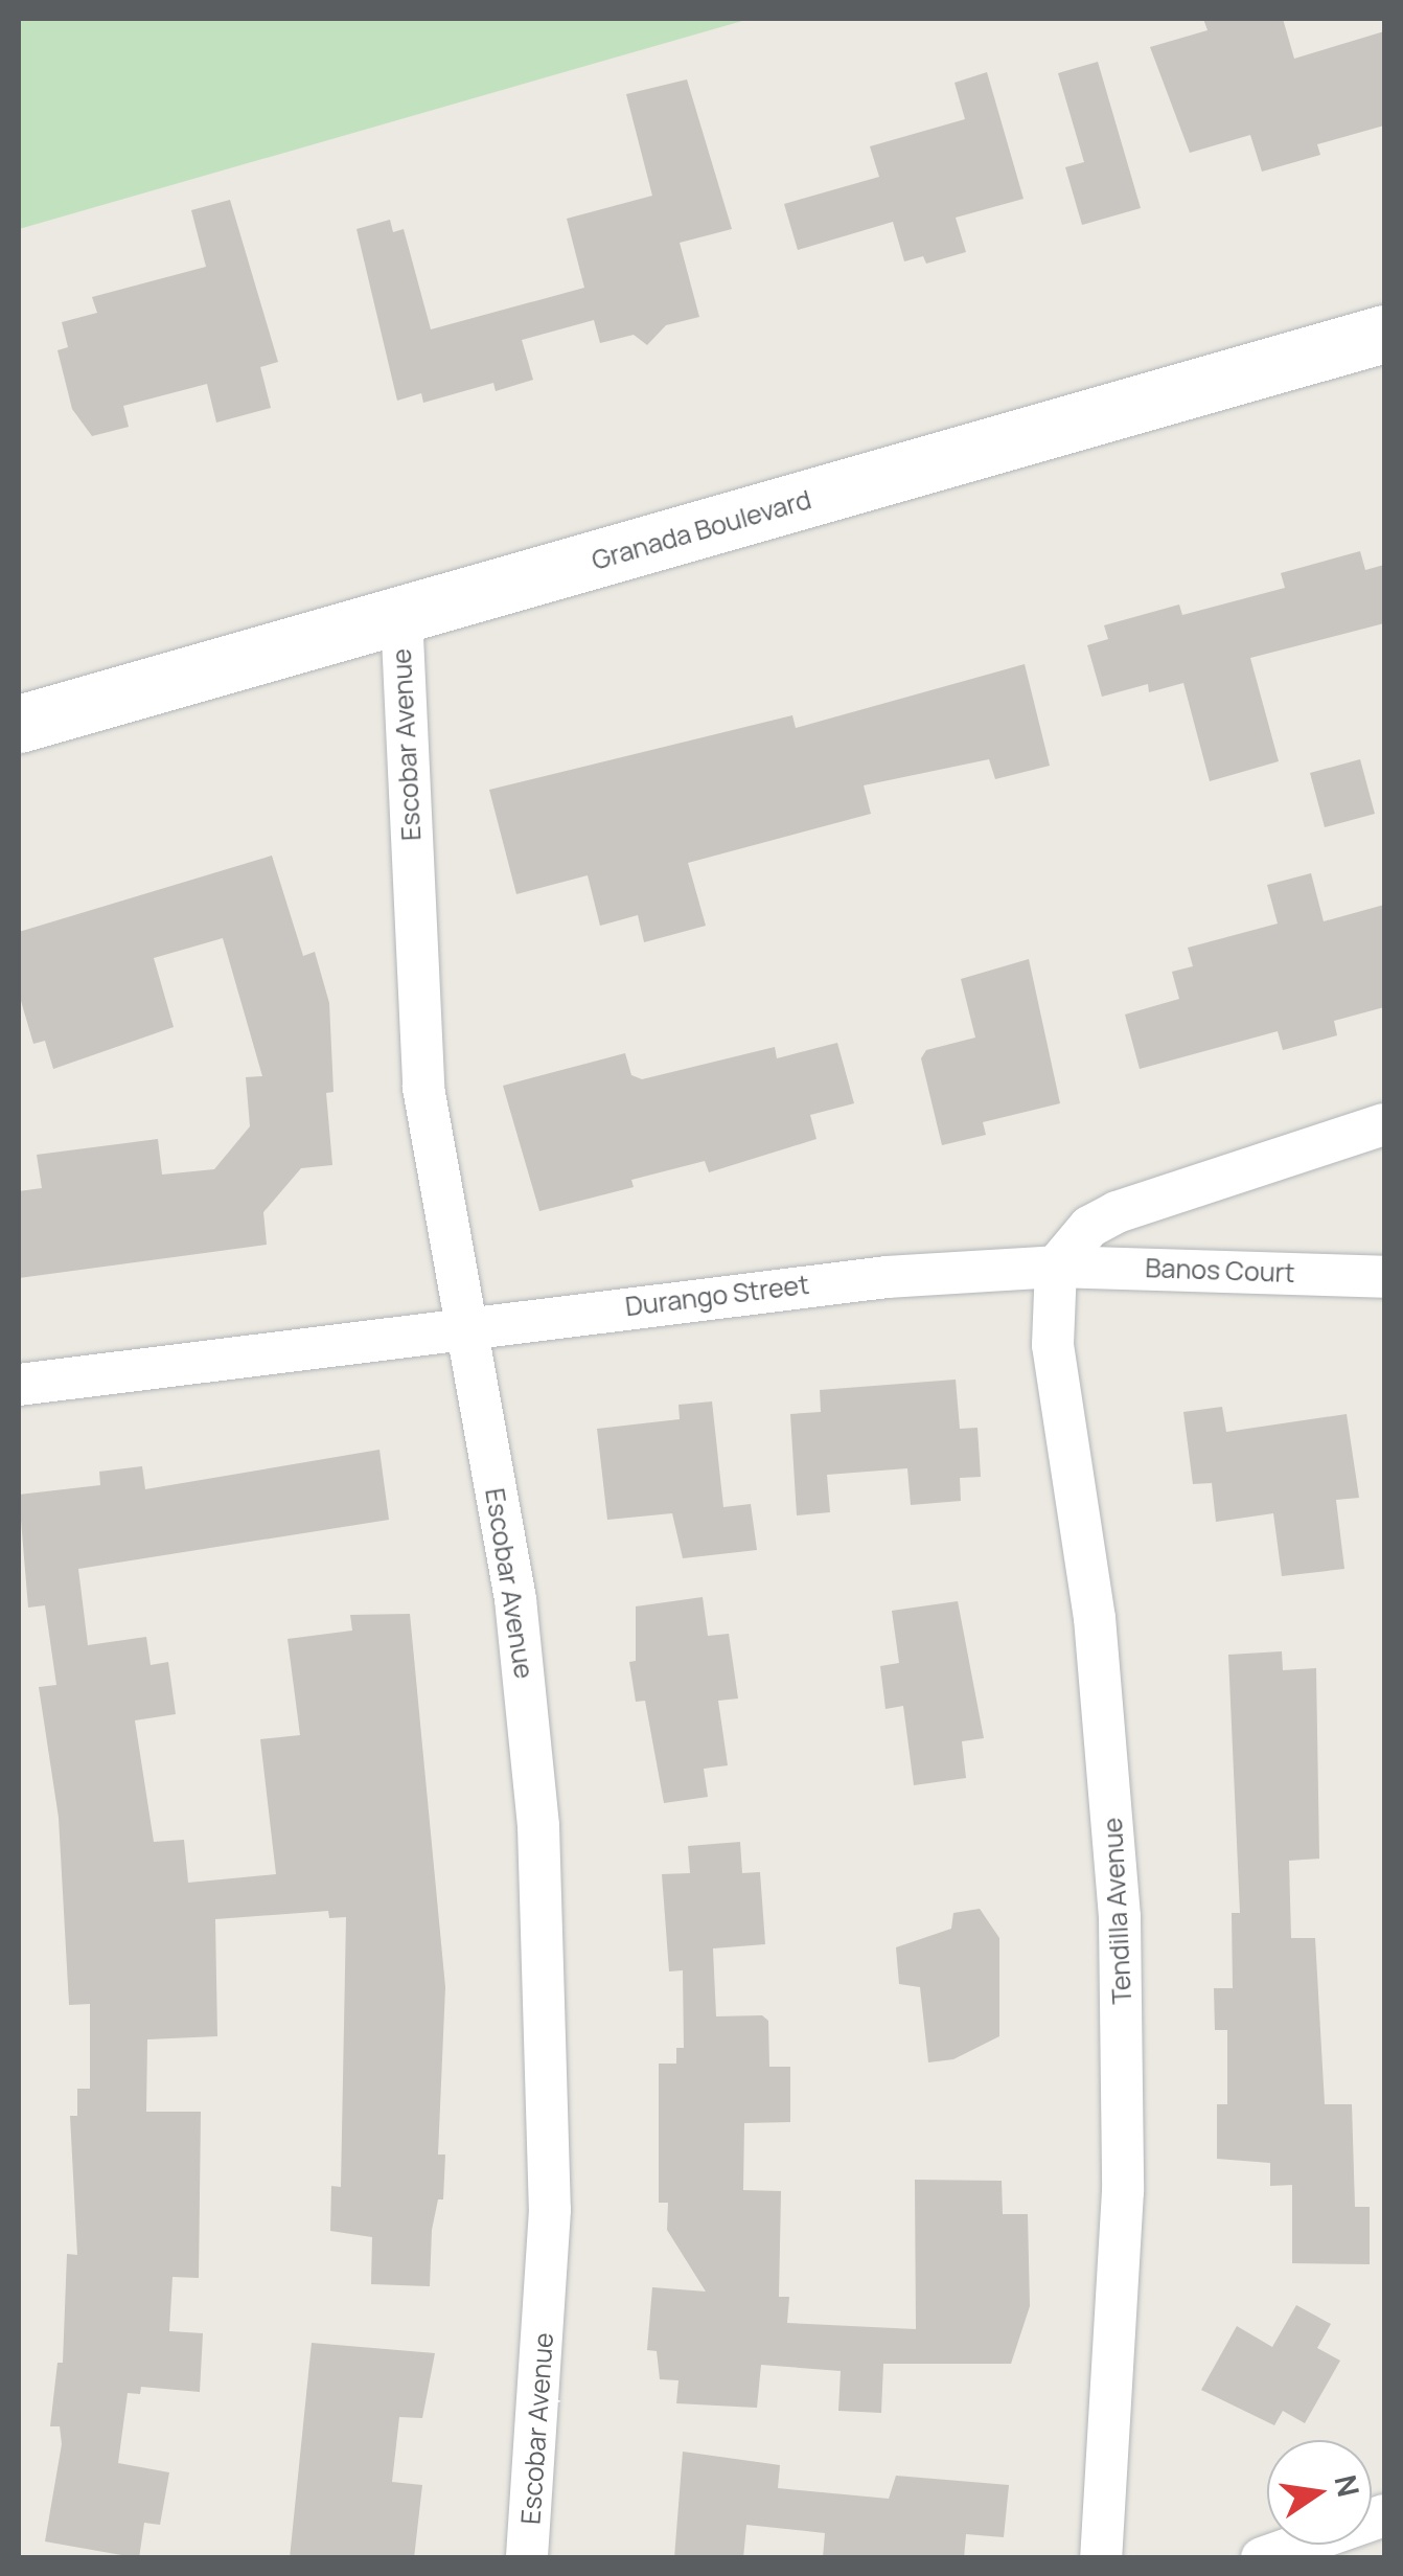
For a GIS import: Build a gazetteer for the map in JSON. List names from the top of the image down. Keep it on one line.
{"streets":{"street":["Granada Boulevard","Escobar Avenue","Banos Court","Durango Street","Tendilla Avenue"]},"crossings":[["Granada Boulevard","Escobar Avenue"],["Escobar Avenue","Durango Street"],["Banos Court","Durango Street"],["Banos Court","Tendilla Avenue"],["Durango Street","Tendilla Avenue"]],"north":"right"}
